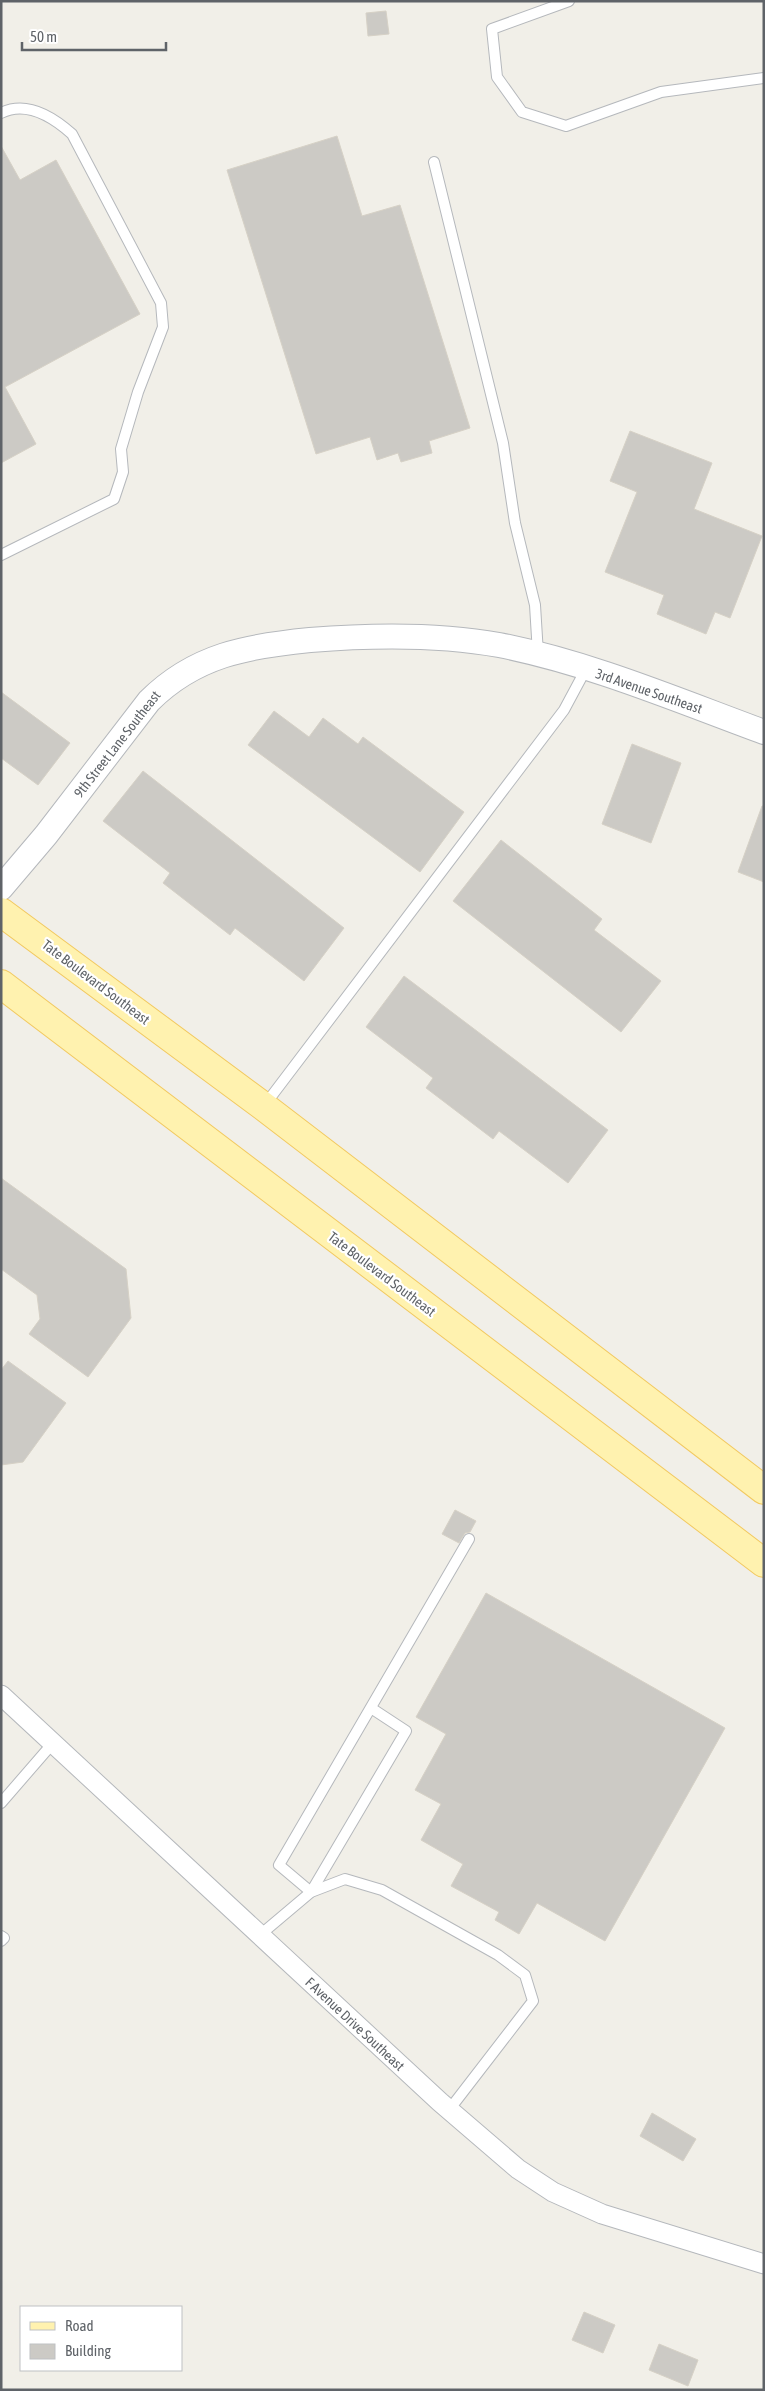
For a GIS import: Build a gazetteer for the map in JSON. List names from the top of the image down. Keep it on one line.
{"streets":{"main road":["Tate Boulevard Southeast"],"street":["3rd Avenue Southeast","9th Street Lane Southeast","F Avenue Drive Southeast"]},"crossings":[["3rd Avenue Southeast","9th Street Lane Southeast"]],"legend":["Road","Building"],"scale_bar":"50 m"}
